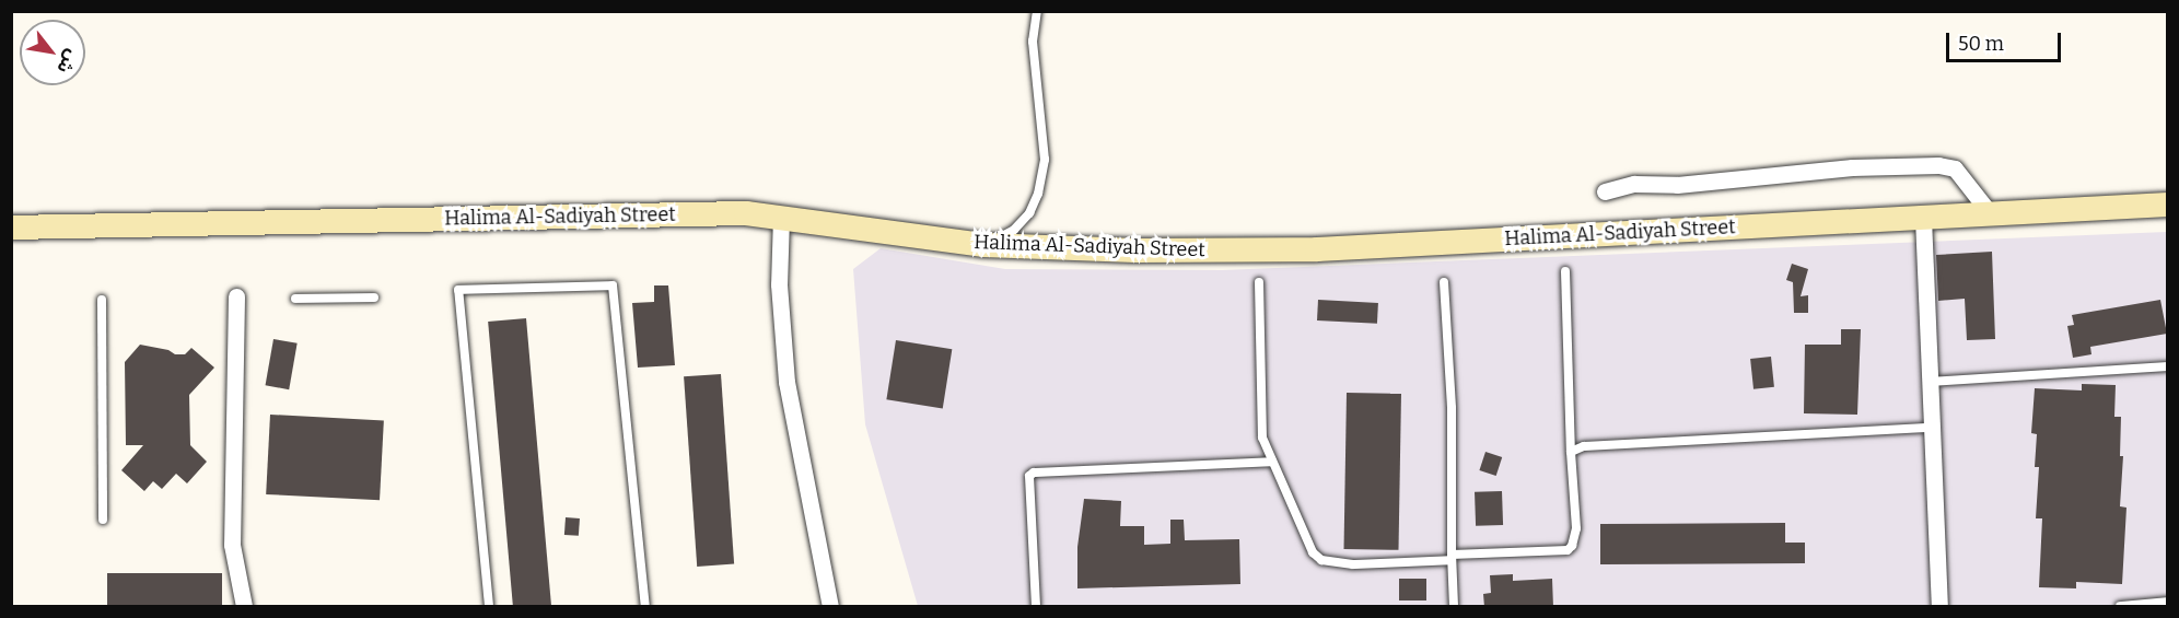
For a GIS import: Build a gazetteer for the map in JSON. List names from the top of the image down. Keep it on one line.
{"streets":{"street":["Halima Al-Sadiyah Street"]},"scale_bar":"50 m","north":"bottom right"}
